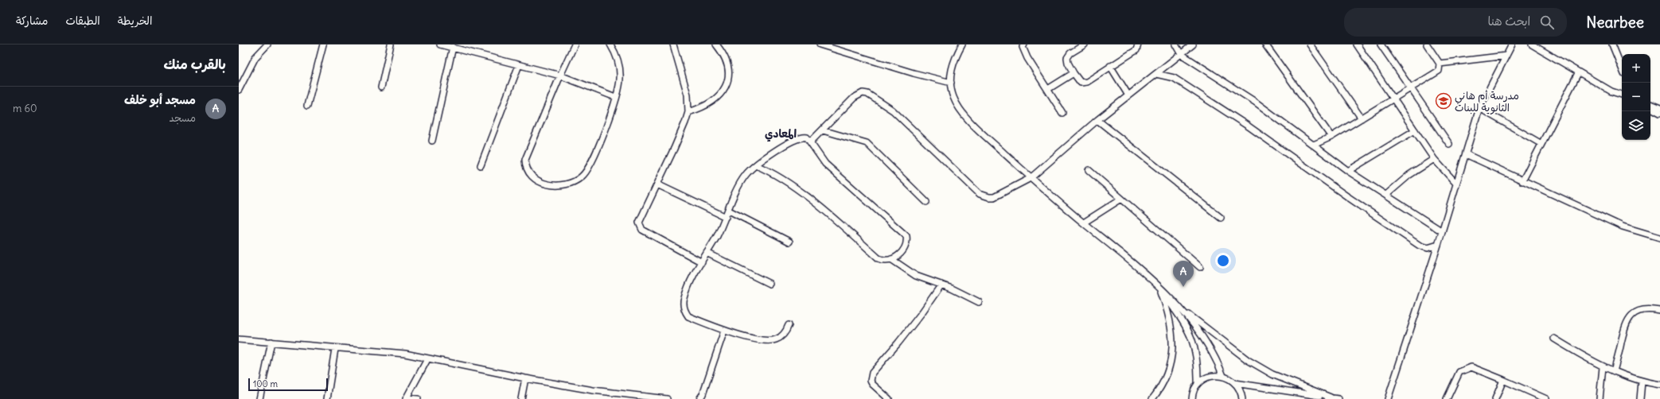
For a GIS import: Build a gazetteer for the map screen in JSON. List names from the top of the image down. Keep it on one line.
{"districts":["المعادي"],"places":{"school or university":["مدرسة أم هاني الثانوية للبنات"]},"scale_bar":"100 m","page":{"header":"Nearbee","search":"ابحث هنا","nav":["الخريطة","الطبقات","مشاركة"],"heading":"بالقرب منك","map_buttons":["+","−"],"list":[{"mark":"A","name":"مسجد أبو خلف","note":"مسجد","value":"60 m"}],"pins":"A","scale":"100 m"}}
